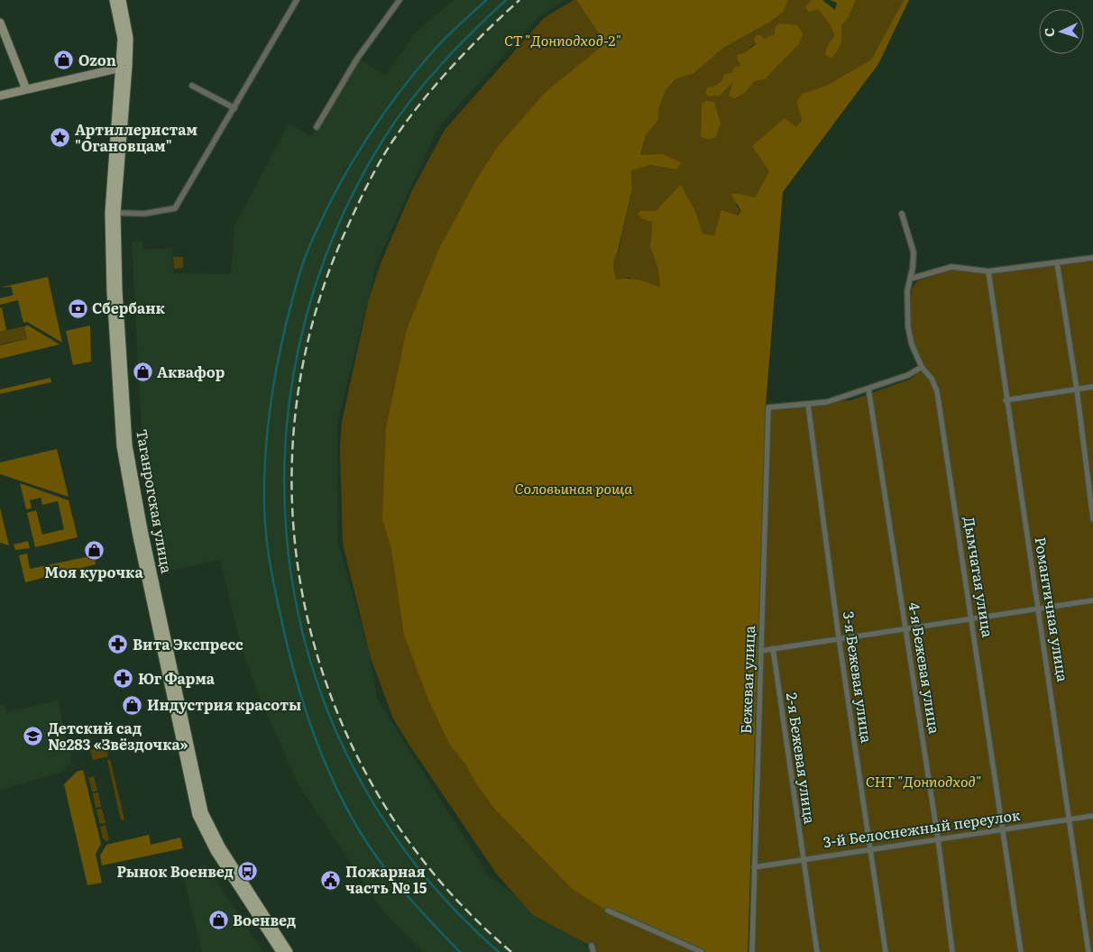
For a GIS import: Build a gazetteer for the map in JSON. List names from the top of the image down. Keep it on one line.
{"streets":{"main road":["Таганрогская улица"],"street":["Дымчатая улица","Романтичная улица","4-я Бежевая улица","3-я Бежевая улица","Бежевая улица","2-я Бежевая улица","3-й Белоснежный переулок"]},"crossings":[["Дымчатая улица","3-й Белоснежный переулок"],["Романтичная улица","3-й Белоснежный переулок"],["4-я Бежевая улица","3-й Белоснежный переулок"],["3-я Бежевая улица","Бежевая улица"],["3-я Бежевая улица","3-й Белоснежный переулок"],["Бежевая улица","3-й Белоснежный переулок"],["2-я Бежевая улица","3-й Белоснежный переулок"]],"parks":["СТ \"Донподход-2\"","Соловьиная роща","СНТ \"Донподход\""],"places":{"shop":["Ozon","Аквафор","Моя курочка","Индустрия красоты","Военвед"],"place":["Артиллеристам \"Огановцам\""],"bank":["Сбербанк"],"pharmacy":["Вита Экспресс","Юг Фарма"],"school or university":["Детский сад №283 «Звёздочка»"],"bus stop":["Рынок Военвед"],"public building":["Пожарная часть № 15"]},"north":"left"}
